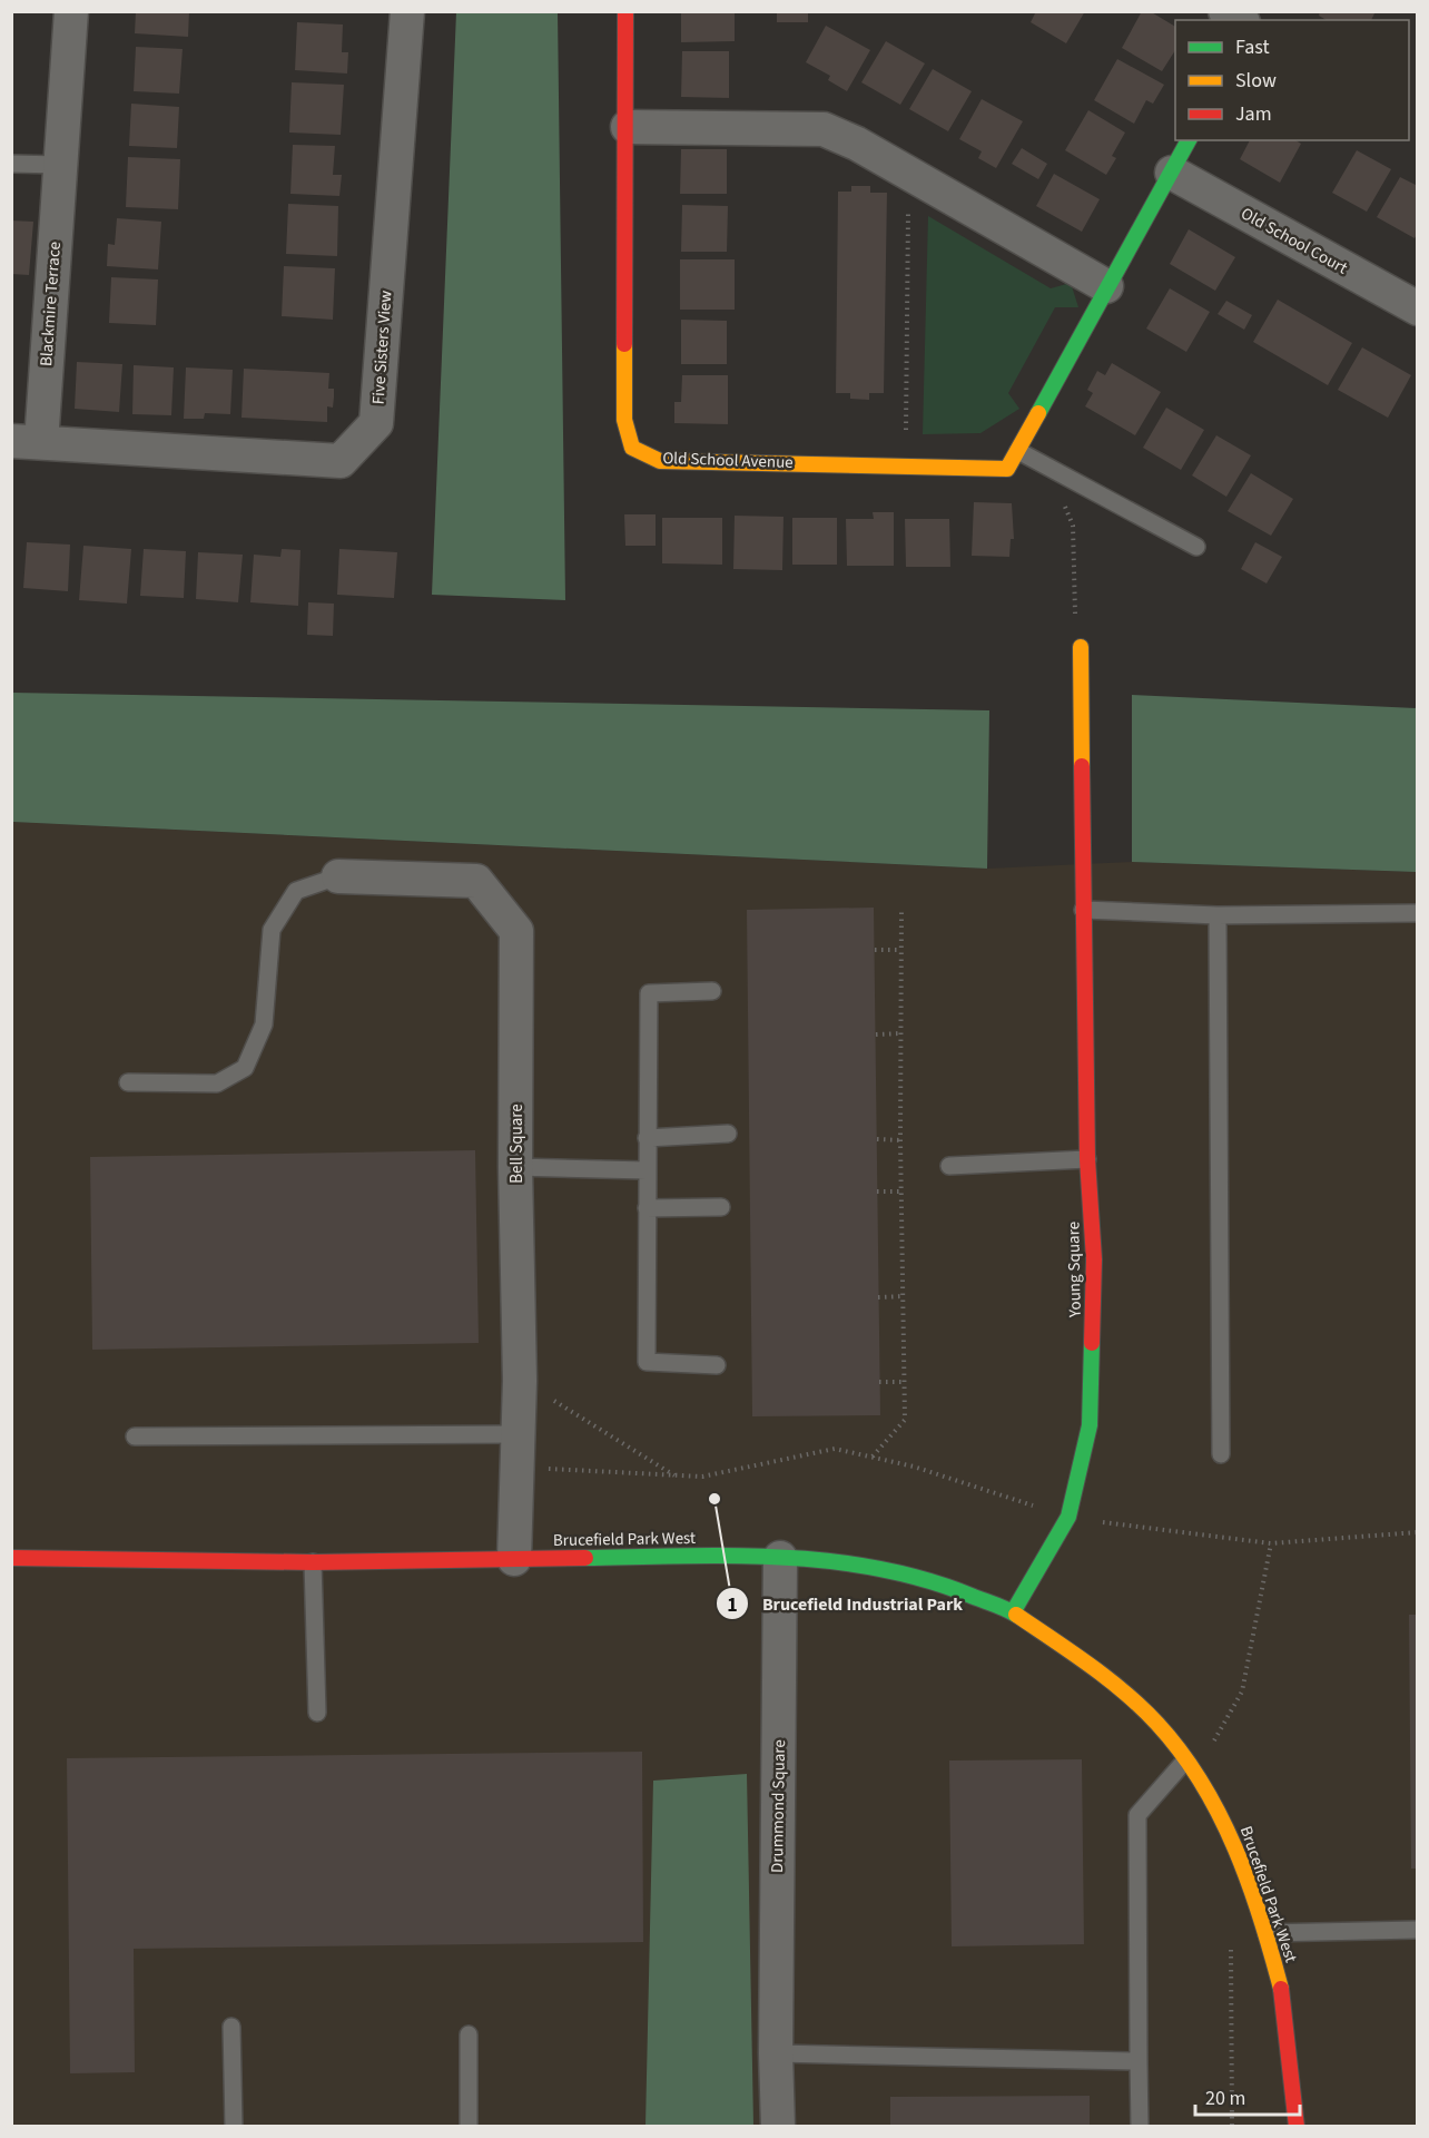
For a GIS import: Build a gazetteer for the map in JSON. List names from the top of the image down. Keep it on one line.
{"streets":{"street":["Old School Court","Blackmire Terrace","Five Sisters View","Old School Avenue","Bell Square","Young Square","Brucefield Park West","Drummond Square"]},"crossings":[["Old School Court","Old School Avenue"],["Blackmire Terrace","Five Sisters View"],["Bell Square","Brucefield Park West"],["Young Square","Brucefield Park West"],["Brucefield Park West","Drummond Square"]],"places":["Brucefield Industrial Park"],"legend":["Fast","Slow","Jam"],"scale_bar":"20 m"}
